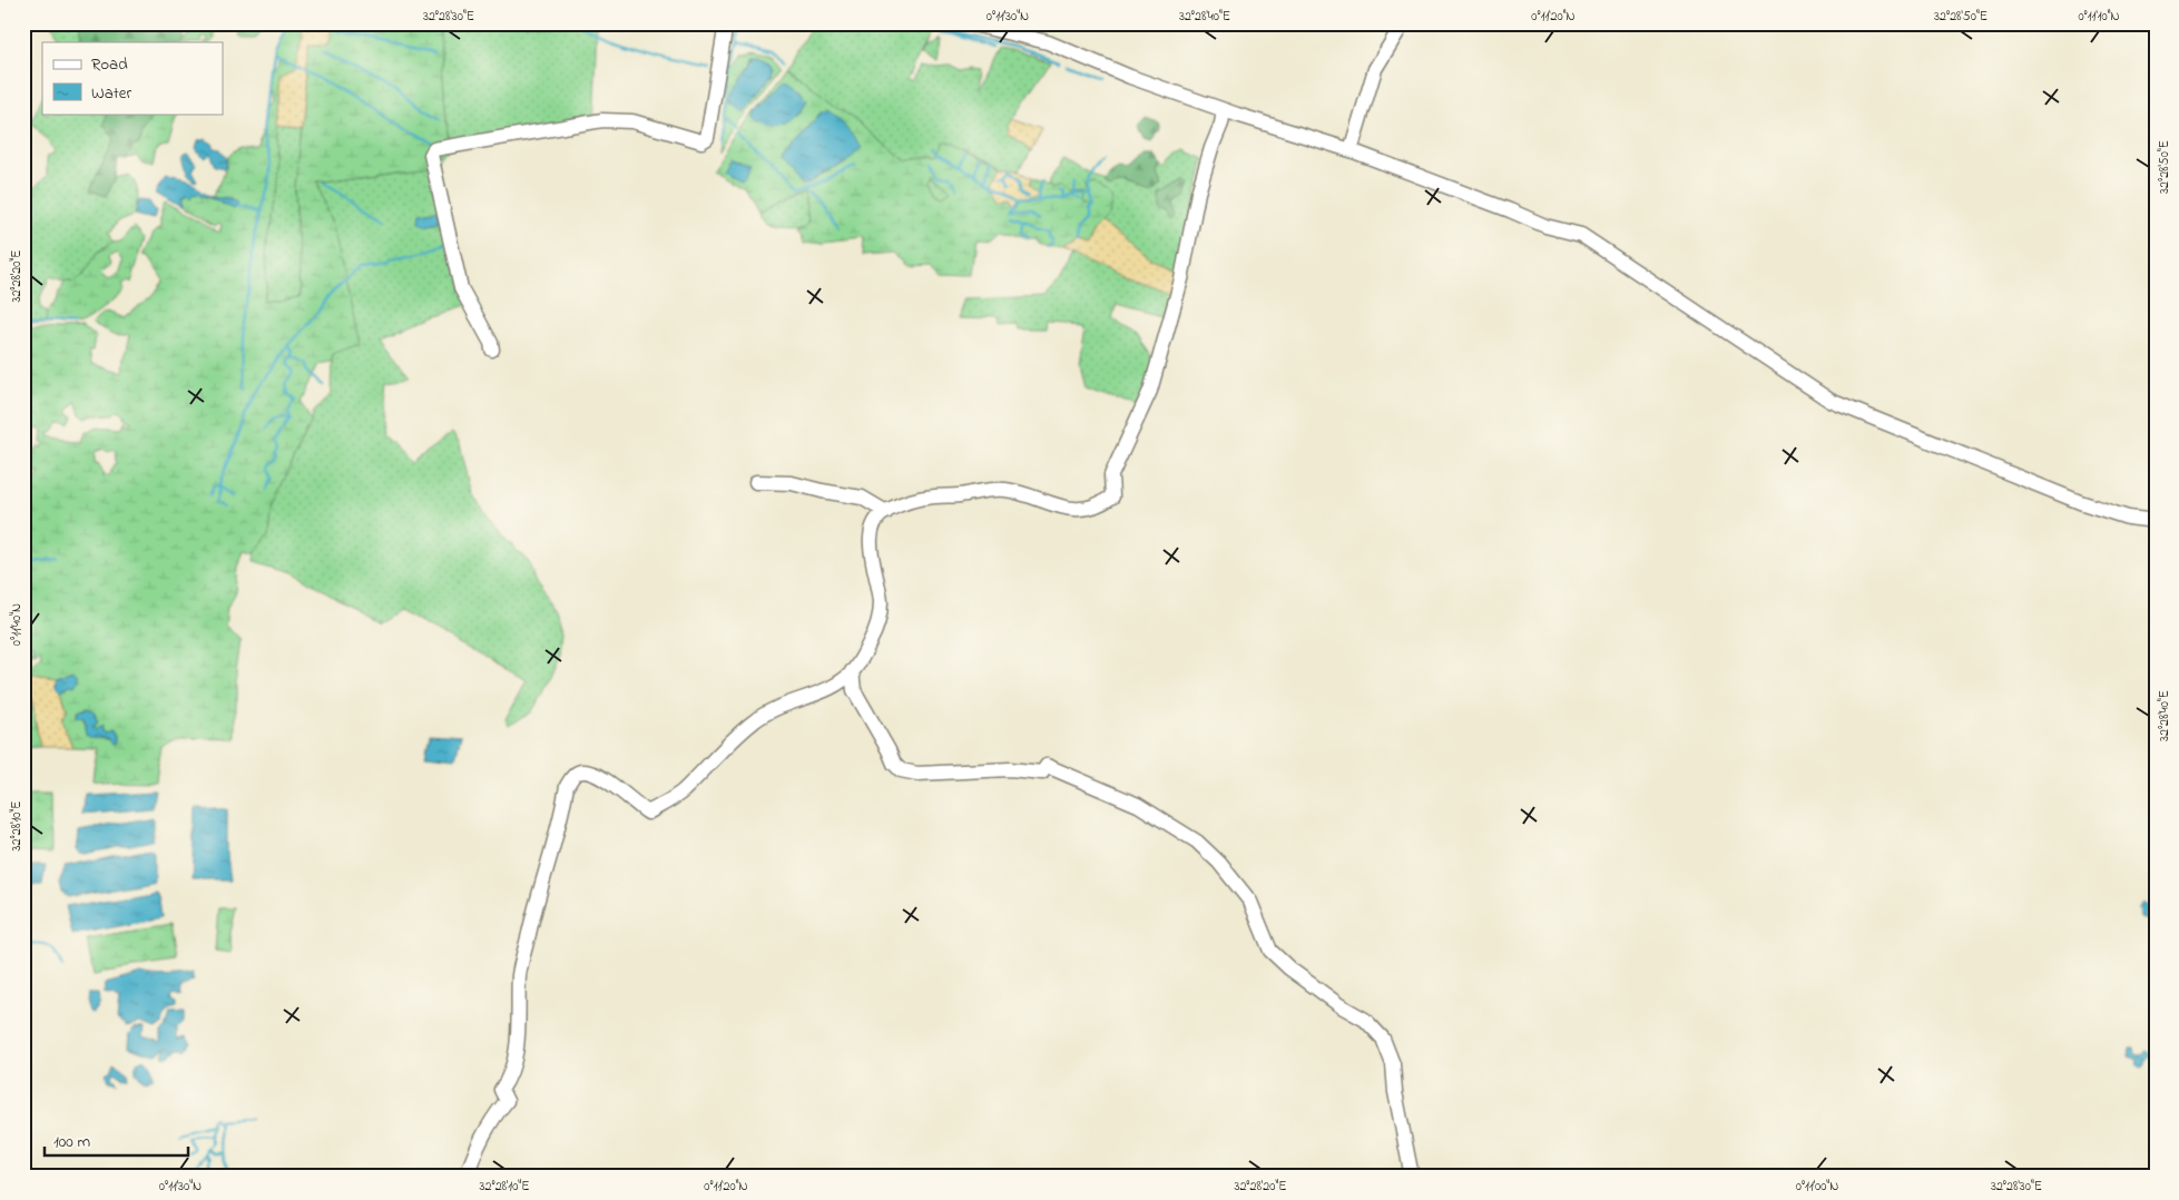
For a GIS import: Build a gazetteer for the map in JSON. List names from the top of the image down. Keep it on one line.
{"legend":["Road","Water"],"scale_bar":"100 m","coordinates":["32°28'30\"E","0°11'30\"N","32°28'40\"E","0°11'20\"N","32°28'50\"E","0°11'10\"N","32°28'20\"E","0°11'40\"N","32°28'10\"E","0°11'00\"N"]}
